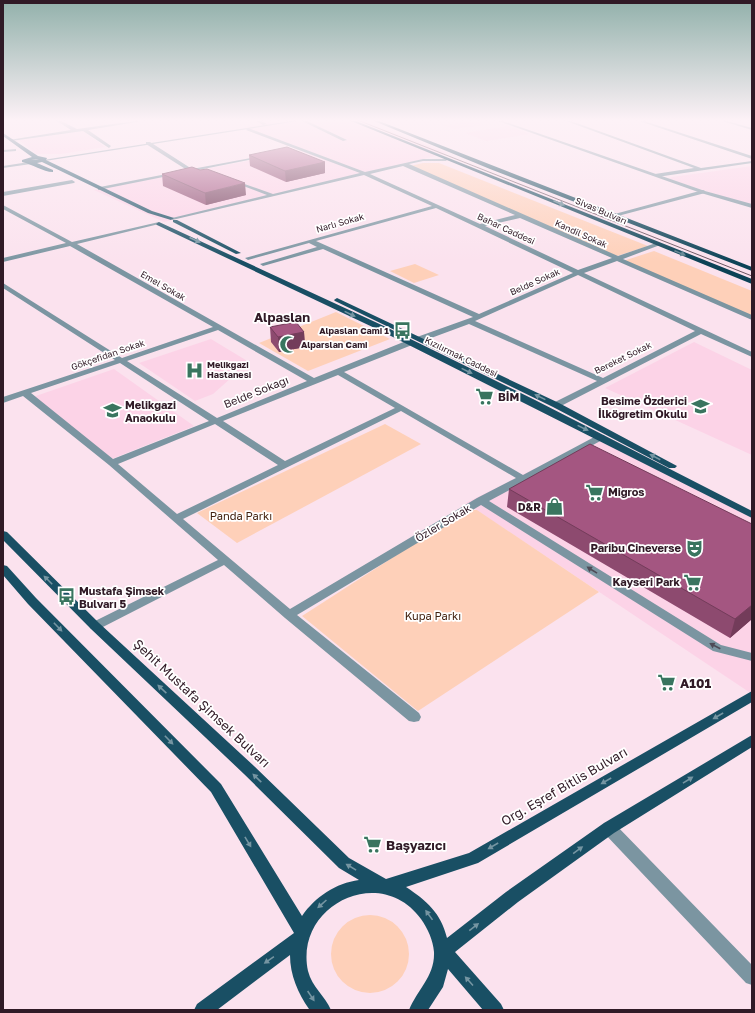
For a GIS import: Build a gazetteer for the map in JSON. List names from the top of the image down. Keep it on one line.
{"streets":{"highway":["Sivas Bulvarı"],"main road":["Kızılırmak Caddesi","Şehit Mustafa Şimsek Bulvarı","Org. Eşref Bitlis Bulvarı"],"street":["Narlı Sokak","Bahar Caddesi","Kandil Sokak","Belde Sokak","Emel Sokak","Gökçefidan Sokak","Bereket Sokak","Belde Sokağı","Özler Sokak"]},"crossings":[["Sivas Bulvarı","Belde Sokak"],["Narlı Sokak","Bahar Caddesi"],["Narlı Sokak","Kızılırmak Caddesi"],["Bahar Caddesi","Belde Sokak"],["Bahar Caddesi","Bereket Sokak"],["Kandil Sokak","Belde Sokak"],["Belde Sokak","Kızılırmak Caddesi"],["Emel Sokak","Gökçefidan Sokak"],["Emel Sokak","Belde Sokağı"],["Kızılırmak Caddesi","Bereket Sokak"],["Kızılırmak Caddesi","Belde Sokağı"],["Kızılırmak Caddesi","Özler Sokak"],["Şehit Mustafa Şimsek Bulvarı","Org. Eşref Bitlis Bulvarı"]],"districts":["Alpaslan"],"parks":["Panda Parkı","Kupa Parkı"],"places":{"bus stop":["Alpaslan Cami 1","Mustafa Şimsek Bulvarı 5"],"mosque":["Alparslan Cami"],"hospital":["Melikgazi Hastanesi"],"supermarket":["BİM","Migros","Kayseri Park","A101","Başyazıcı"],"school or university":["Besime Özderici İlköğretim Okulu","Melikgazi Anaokulu"],"shop":["D&R"],"theatre":["Paribu Cineverse"]}}
